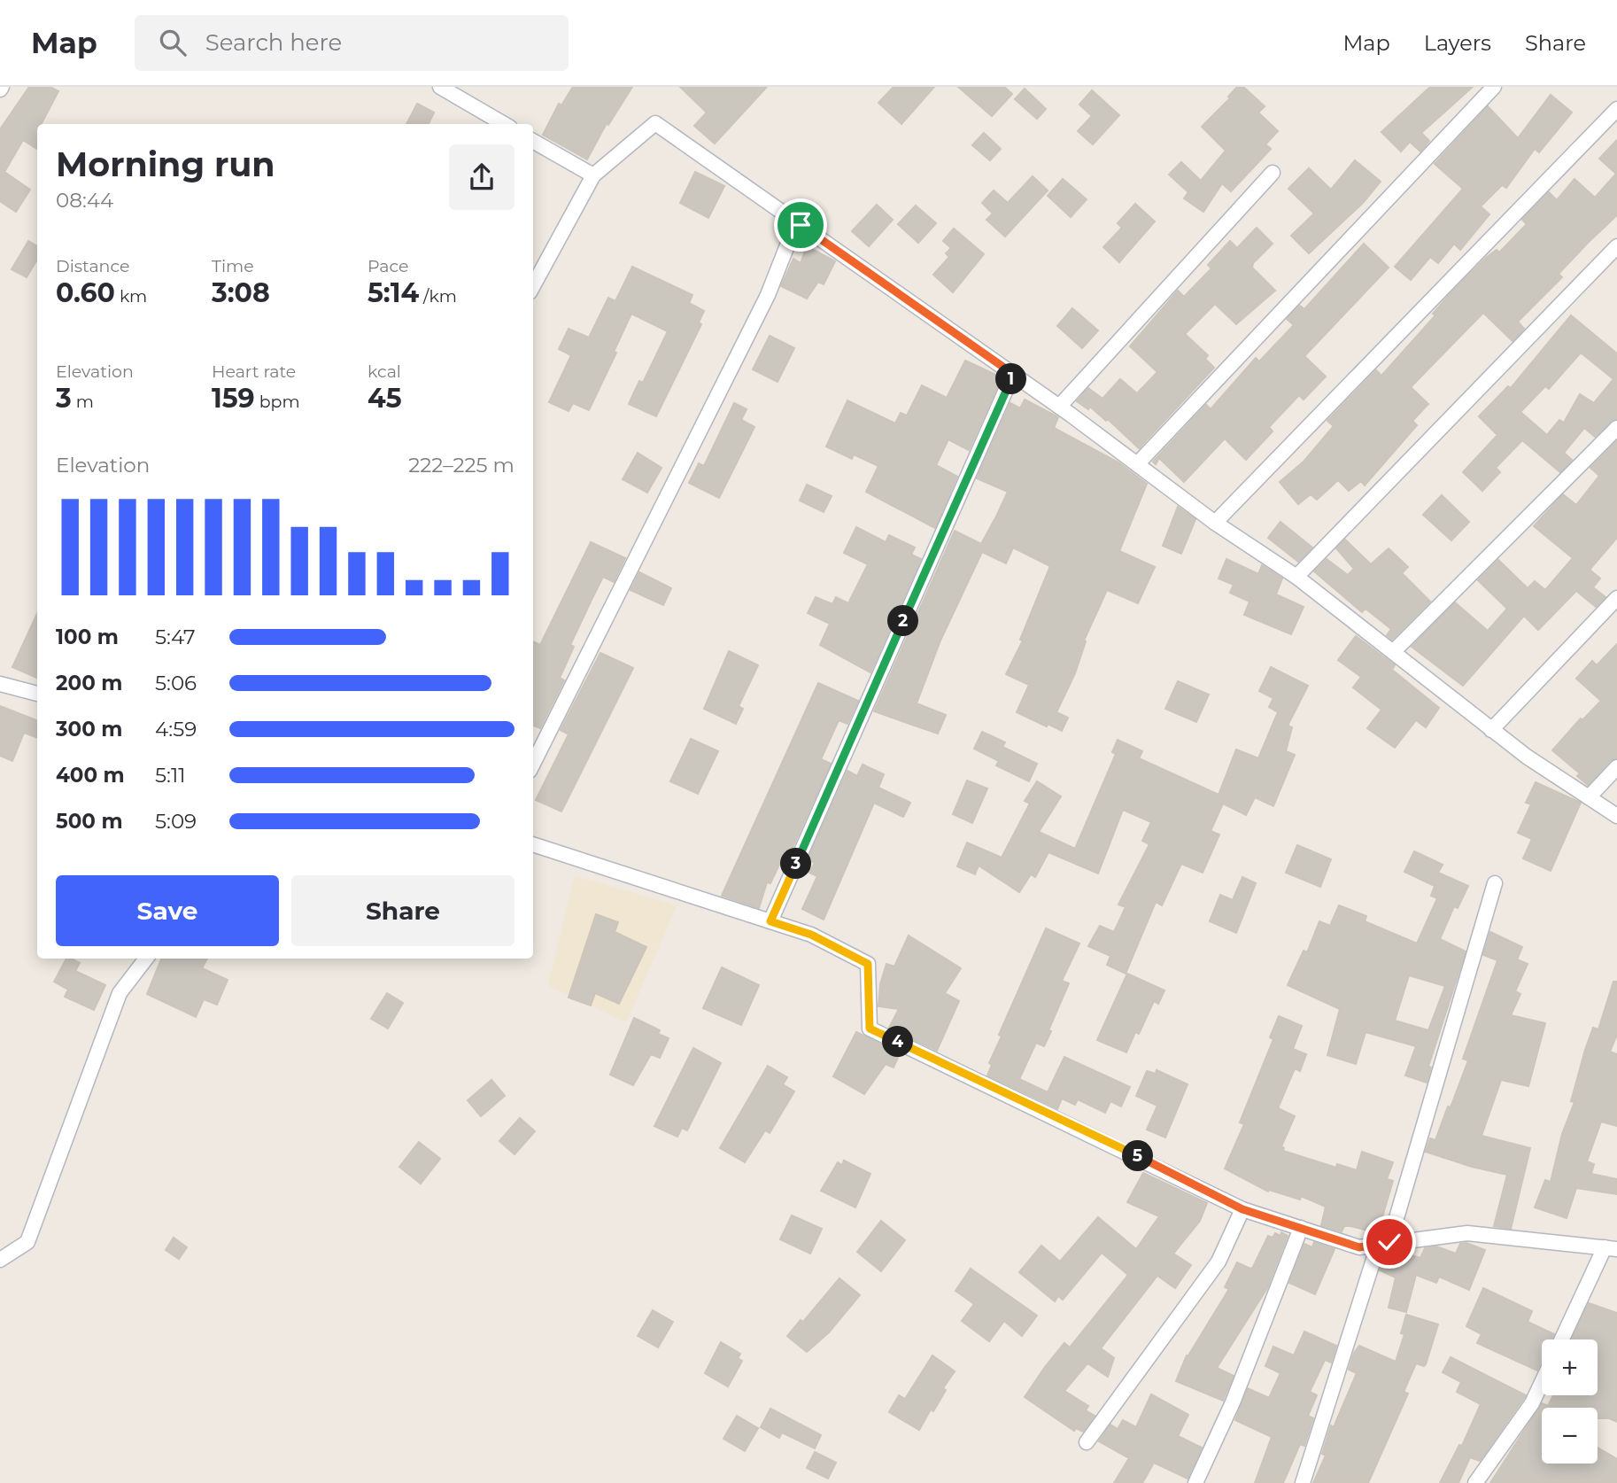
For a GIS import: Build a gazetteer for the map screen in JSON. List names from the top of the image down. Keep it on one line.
{"page":{"header":"Map","search":"Search here","nav":["Map","Layers","Share"],"heading":["Morning run","08:44"],"stats":[["Distance","0.60 km"],["Time","3:08"],["Pace","5:14 /km"],["Elevation","3 m"],["Heart rate","159 bpm"],["kcal","45"]],"pins":["1","2","3","4","5"],"chart":["Elevation","222–225 m"],"list":[{"name":"100 m","note":"5:47"},{"name":"200 m","note":"5:06"},{"name":"300 m","note":"4:59"},{"name":"400 m","note":"5:11"},{"name":"500 m","note":"5:09"}],"buttons":["Save","Share"],"map_buttons":["+","−"]}}
